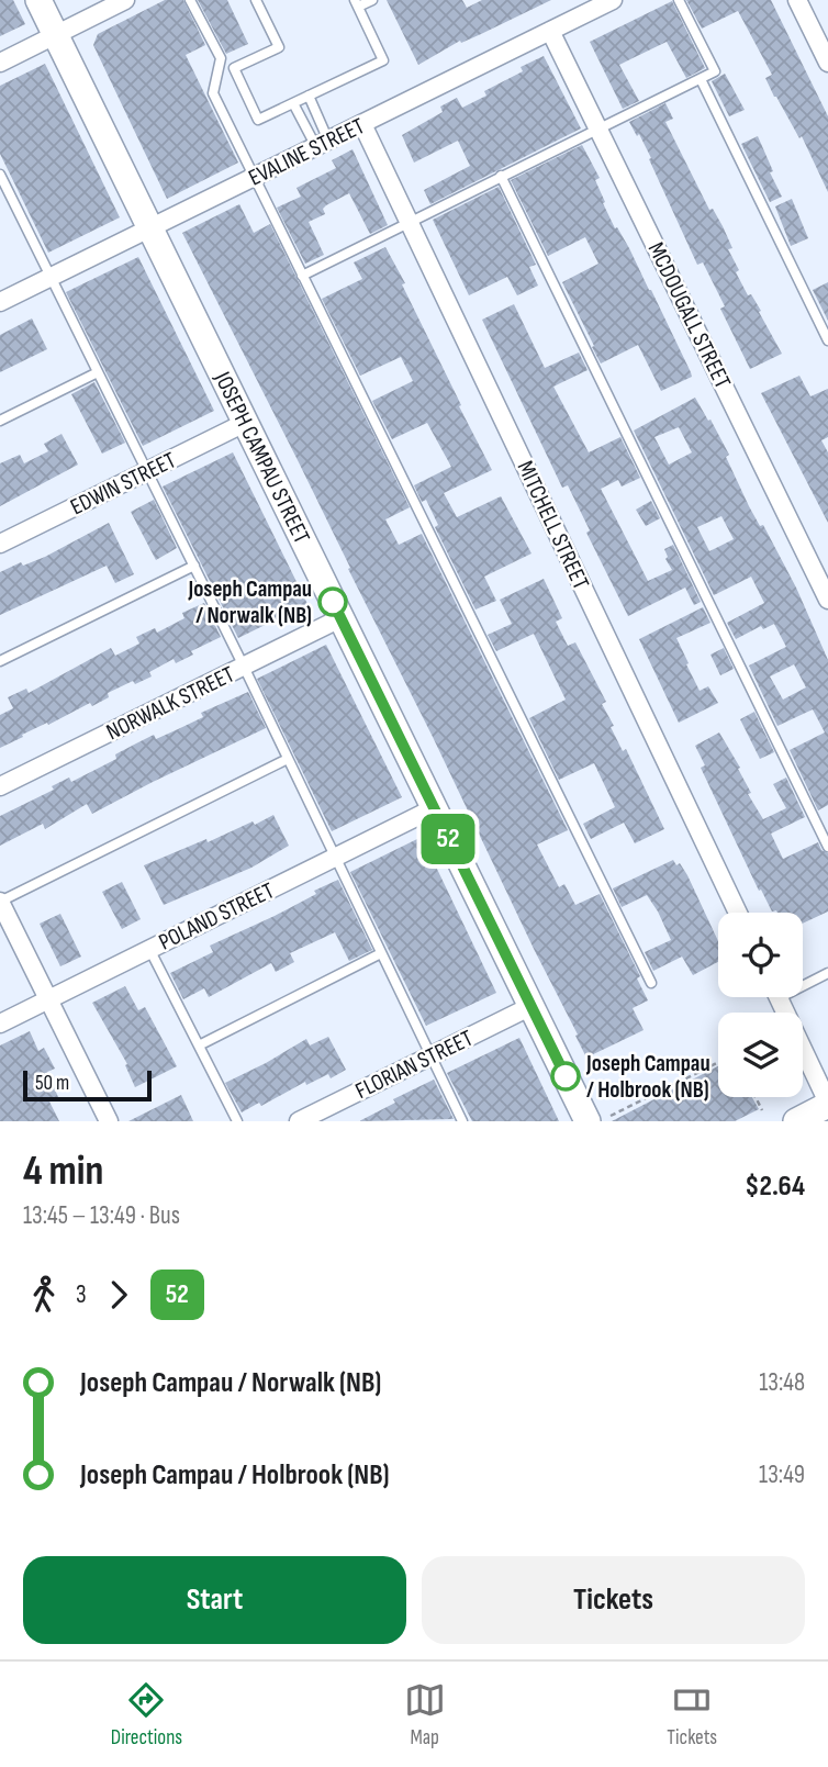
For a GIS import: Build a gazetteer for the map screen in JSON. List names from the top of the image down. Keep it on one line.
{"streets":{"street":["EVALINE STREET","MCDOUGALL STREET","JOSEPH CAMPAU STREET","EDWIN STREET","MITCHELL STREET","NORWALK STREET","POLAND STREET","FLORIAN STREET"]},"crossings":[["EVALINE STREET","MCDOUGALL STREET"],["EVALINE STREET","JOSEPH CAMPAU STREET"],["EVALINE STREET","MITCHELL STREET"],["JOSEPH CAMPAU STREET","EDWIN STREET"],["JOSEPH CAMPAU STREET","NORWALK STREET"],["JOSEPH CAMPAU STREET","POLAND STREET"],["JOSEPH CAMPAU STREET","FLORIAN STREET"]],"places":["Joseph Campau / Norwalk (NB)","Joseph Campau / Holbrook (NB)"],"lines":["bus line 52"],"scale_bar":"50 m","page":{"on_map":"52","scale":"50 m","heading":["4 min","13:45 – 13:49 · Bus","$2.64"],"legs":["3","52"],"list":[{"name":"Joseph Campau / Norwalk (NB)","value":"13:48"},{"name":"Joseph Campau / Holbrook (NB)","value":"13:49"}],"buttons":["Start","Tickets"],"tabs":["Directions","Map","Tickets"]}}
